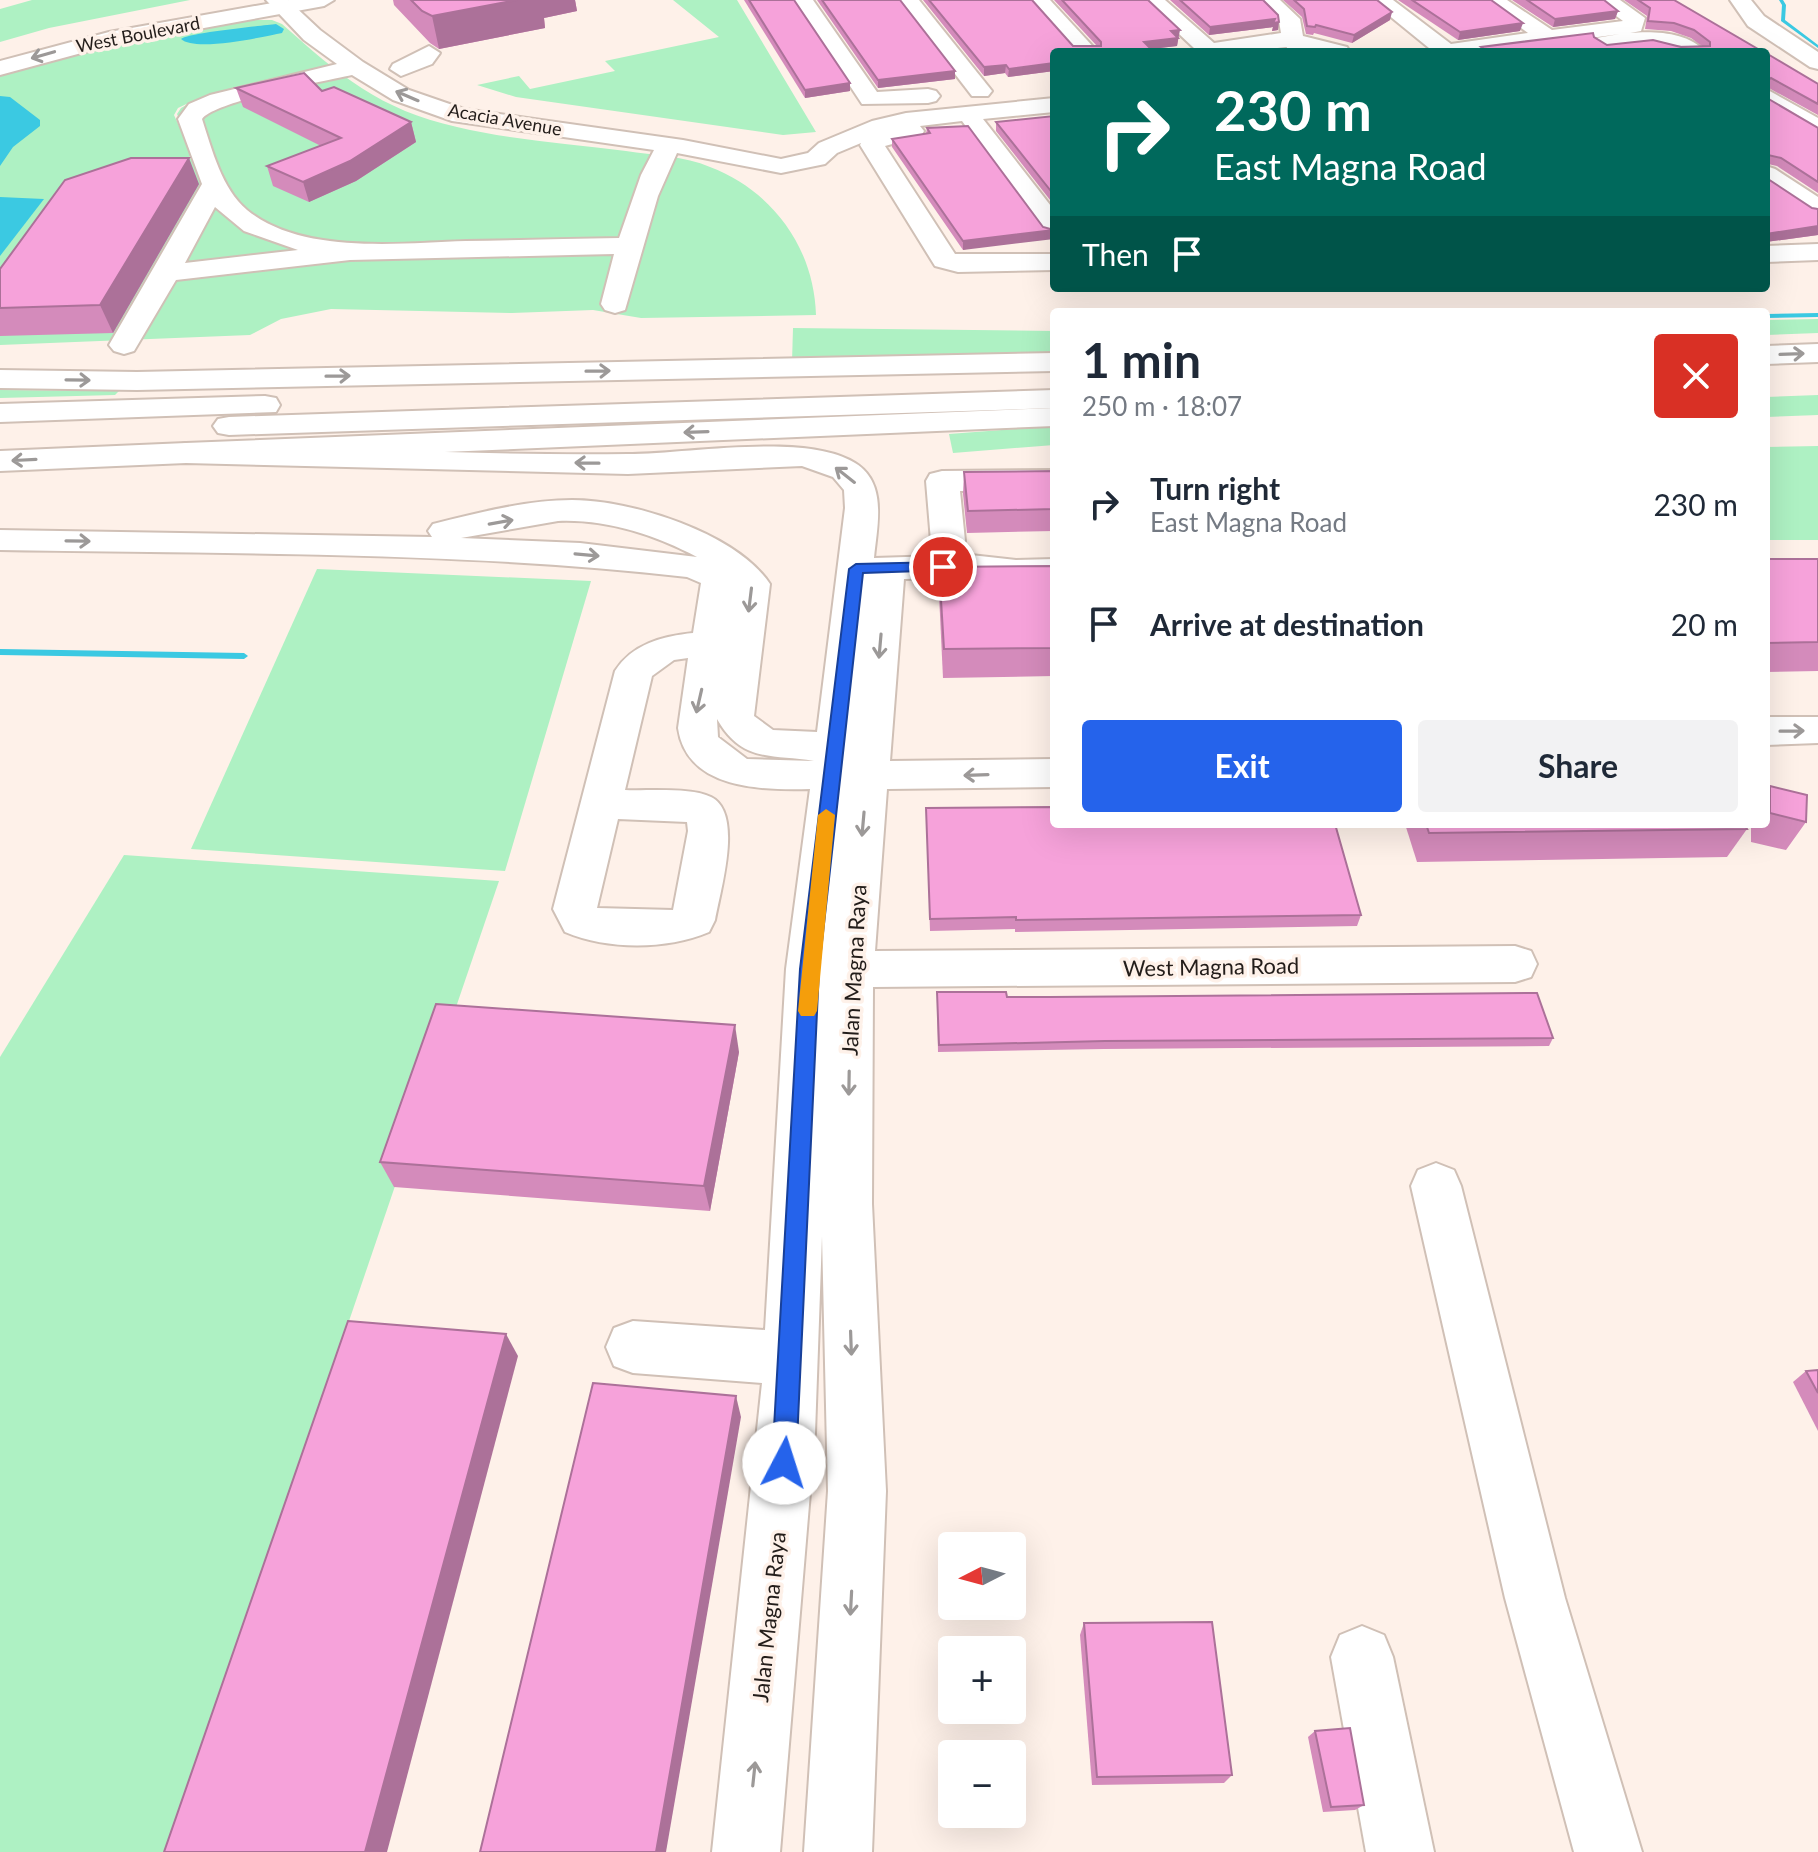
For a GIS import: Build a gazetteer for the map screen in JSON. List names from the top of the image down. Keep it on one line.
{"streets":{"main road":["West Boulevard","Acacia Avenue","West Magna Road","Jalan Magna Raya"]},"crossings":[["West Boulevard","Acacia Avenue"],["West Magna Road","Jalan Magna Raya"]],"north":"left","page":{"turn":["230 m","East Magna Road"],"then":"Then","heading":["1 min","250 m · 18:07"],"list":[{"name":"Turn right","note":"East Magna Road","value":"230 m"},{"name":"Arrive at destination","value":"20 m"}],"buttons":["Exit","Share"],"map_buttons":["+","−"]}}
